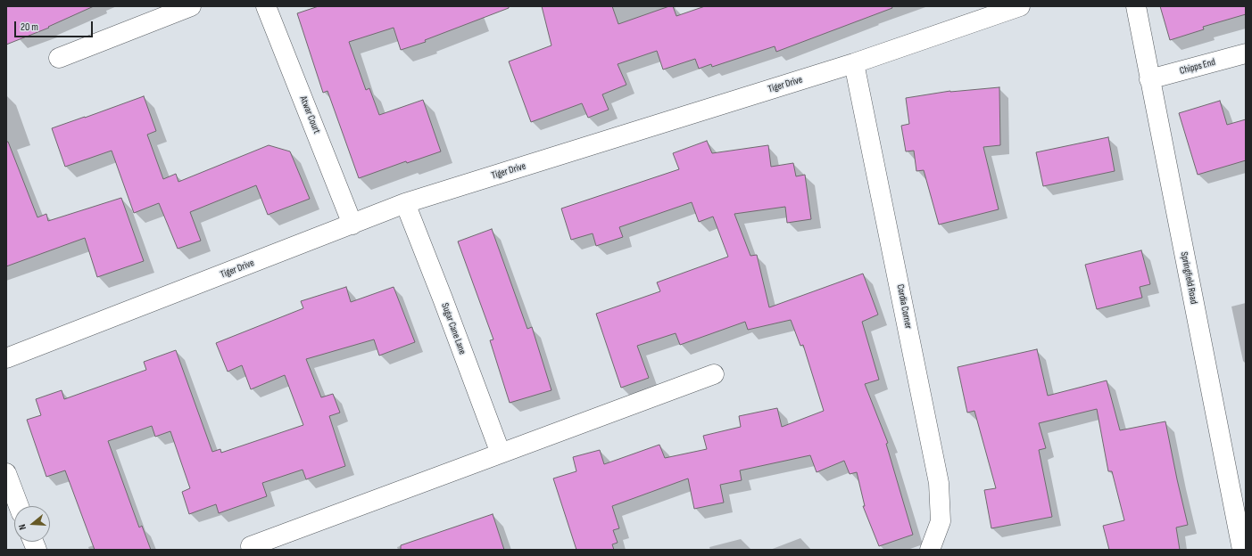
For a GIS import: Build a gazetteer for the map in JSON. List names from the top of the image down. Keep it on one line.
{"streets":{"street":["Chipps End","Tiger Drive","Atwar Court","Springfield Road","Cordia Corner","Sugar Cane Lane"]},"crossings":[["Chipps End","Springfield Road"],["Tiger Drive","Atwar Court"],["Tiger Drive","Cordia Corner"],["Tiger Drive","Sugar Cane Lane"]],"scale_bar":"20 m","north":"left"}
